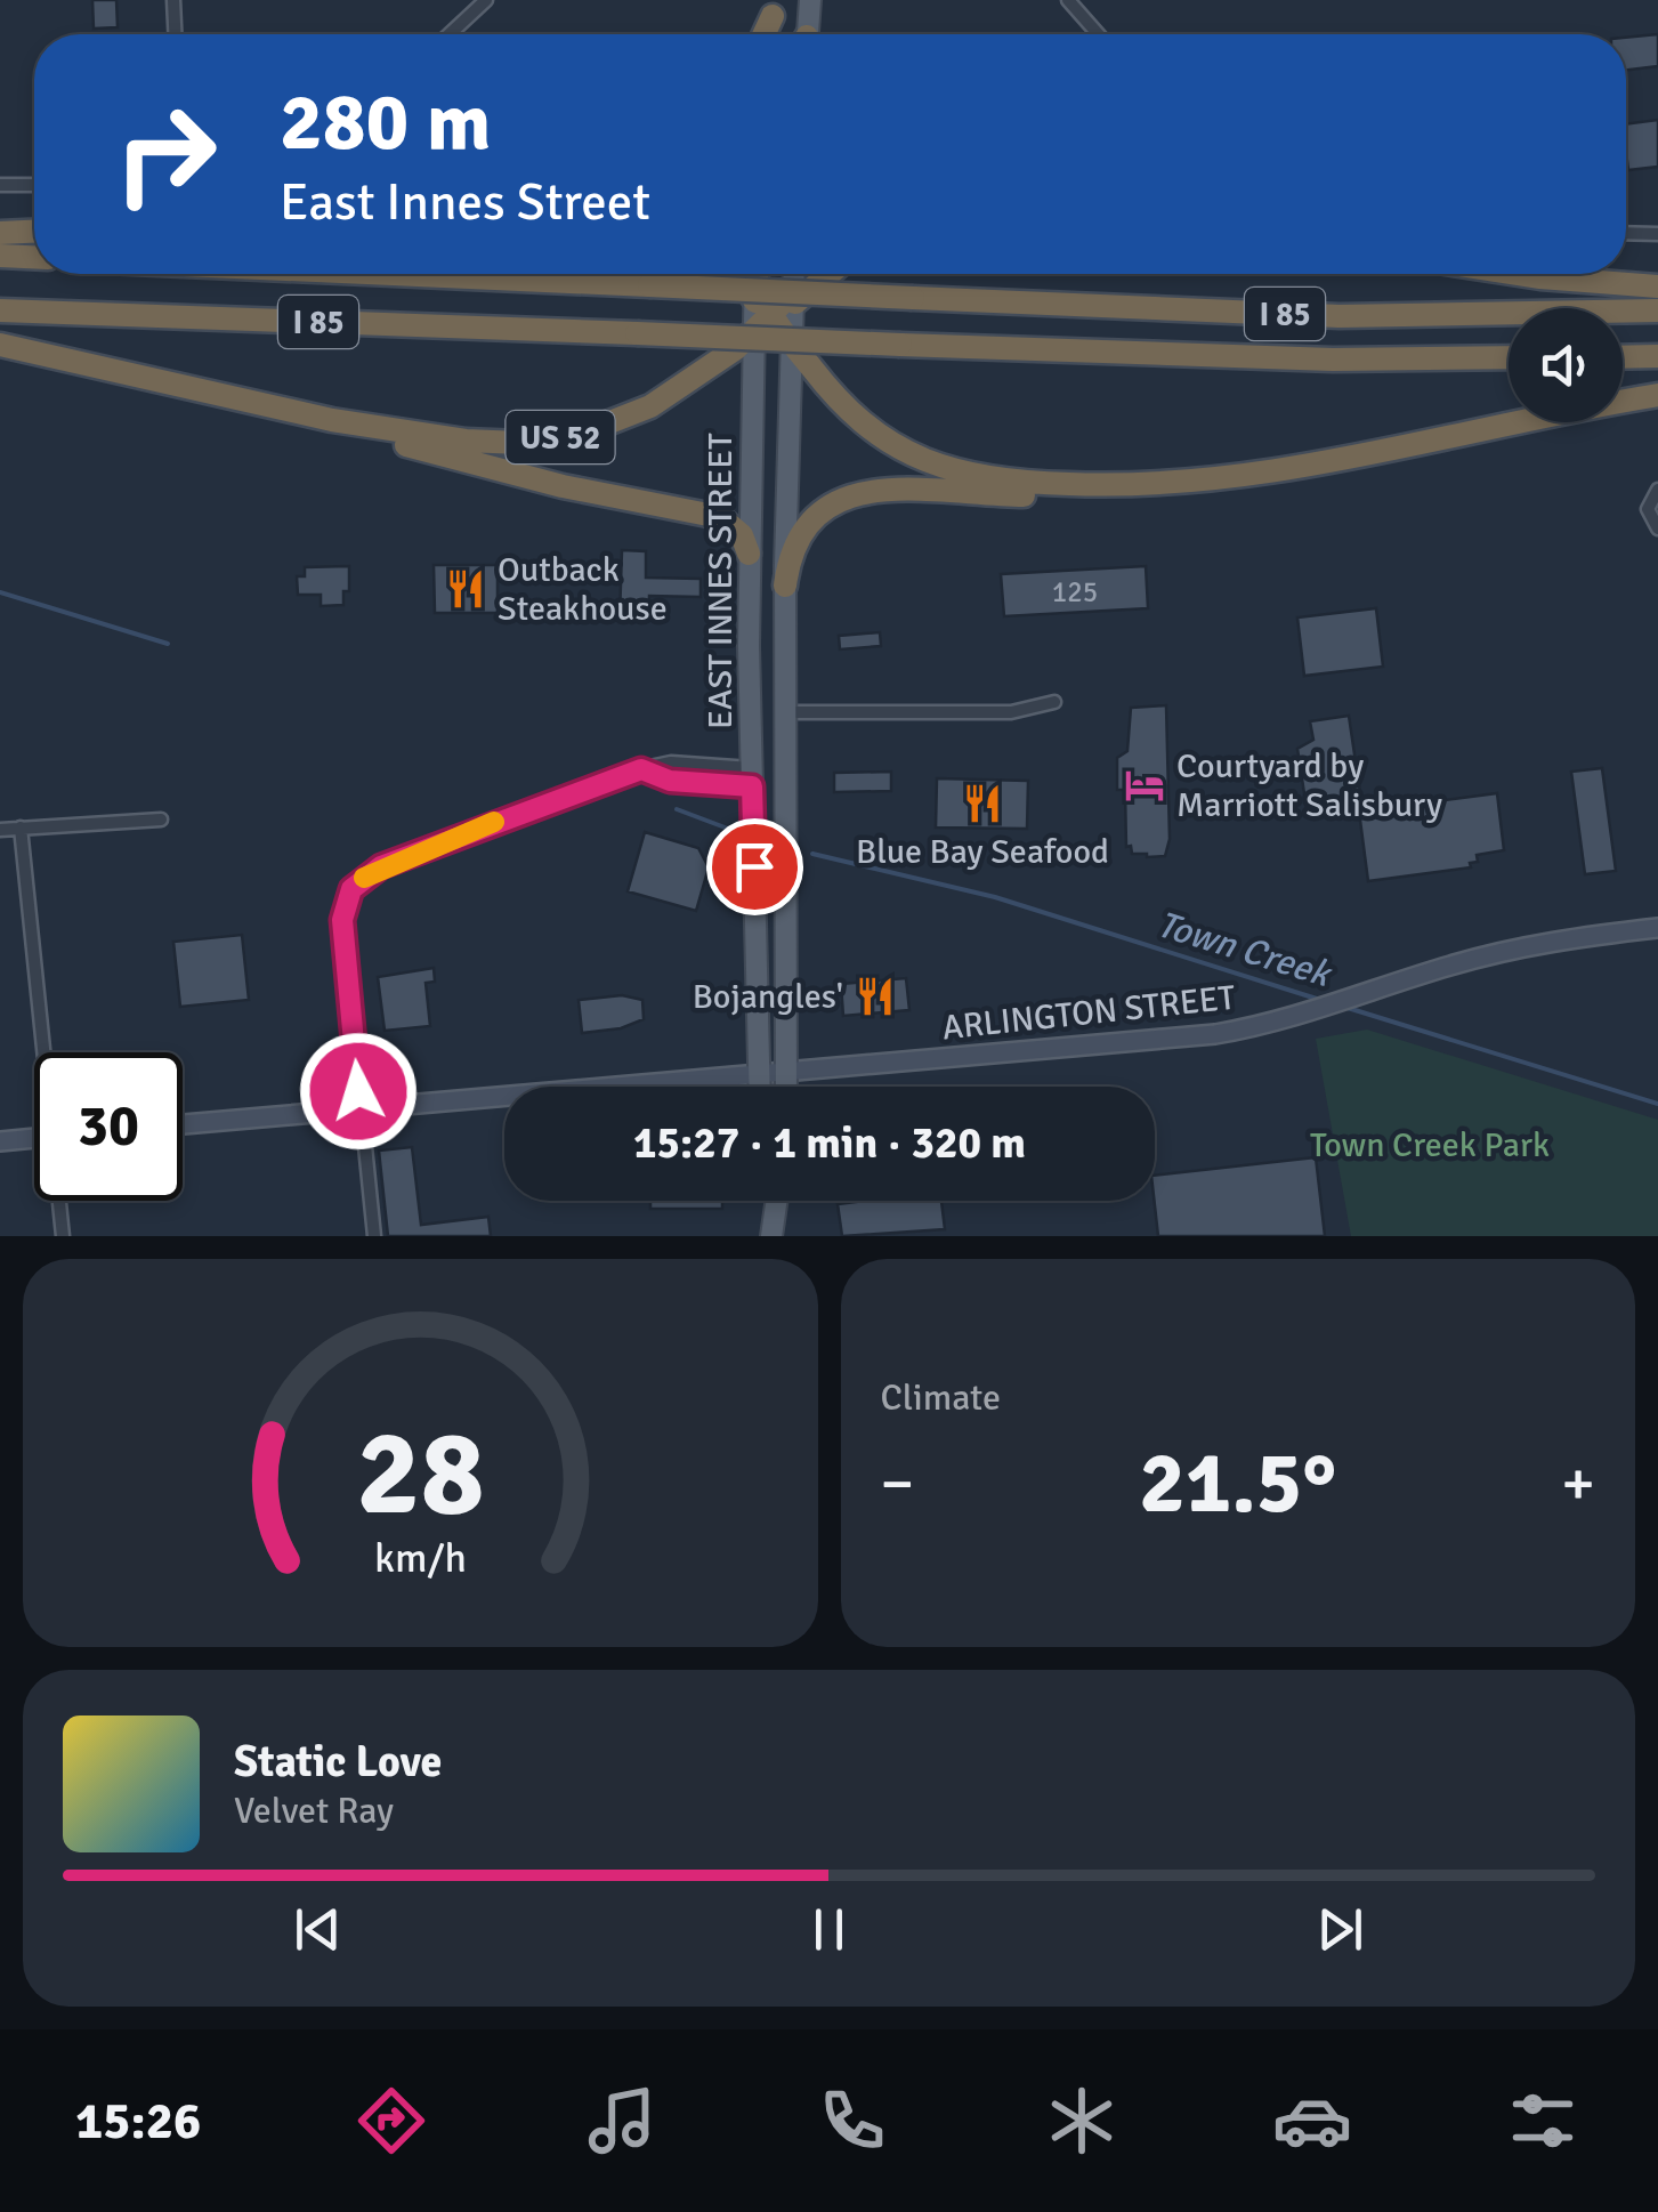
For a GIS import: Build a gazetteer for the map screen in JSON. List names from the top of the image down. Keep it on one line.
{"streets":{"highway":["I 85","US 52"],"main road":["EAST INNES STREET"],"street":["ARLINGTON STREET"]},"crossings":[["US 52","EAST INNES STREET"],["EAST INNES STREET","ARLINGTON STREET"]],"water":["Town Creek"],"parks":["Town Creek Park"],"places":{"restaurant":["Outback Steakhouse","Blue Bay Seafood","Bojangles'"],"hotel":["Courtyard by Marriott Salisbury"]},"house_numbers":["125"],"page":{"turn":["280 m","East Innes Street"],"limit":"30","trip":"15:27 · 1 min · 320 m","tile":"Climate","heat":["−","21.5°","+"],"song":["Static Love","Velvet Ray"],"tabs":"15:26","gauge":["28","km/h"]}}
